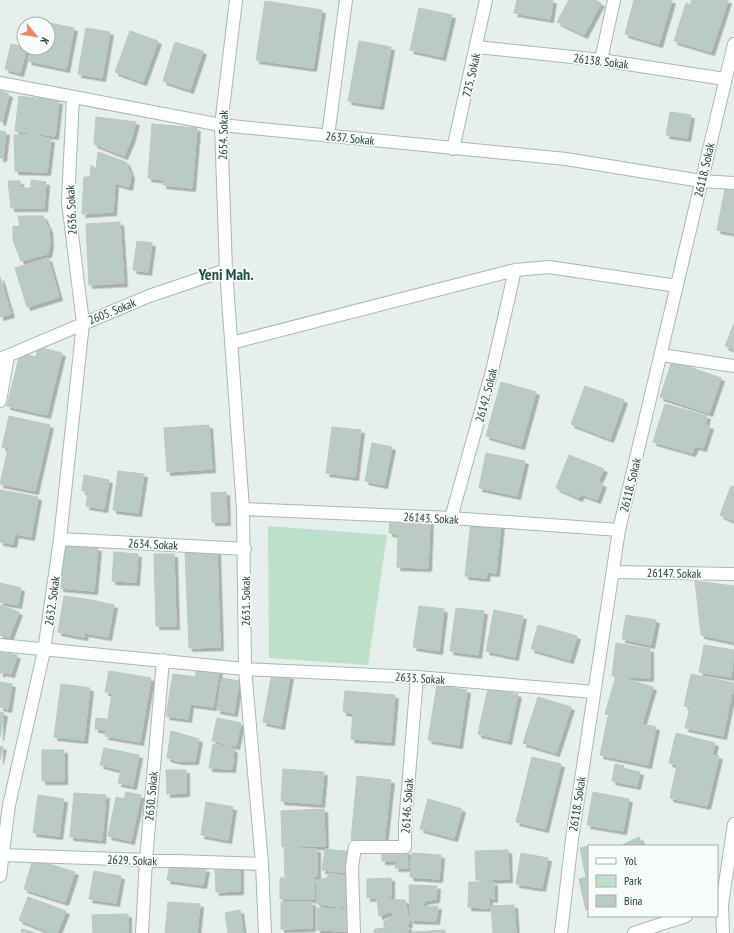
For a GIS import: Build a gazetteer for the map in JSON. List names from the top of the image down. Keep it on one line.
{"streets":{"street":["26138. Sokak","725. Sokak","2654. Sokak","2637. Sokak","26118. Sokak","2636. Sokak","2605. Sokak","26142. Sokak","26143. Sokak","2634. Sokak","26147. Sokak","2632. Sokak","2631. Sokak","2633. Sokak","2630. Sokak","26146. Sokak","2629. Sokak"]},"crossings":[["26138. Sokak","725. Sokak"],["26138. Sokak","26118. Sokak"],["725. Sokak","2637. Sokak"],["2654. Sokak","2637. Sokak"],["2654. Sokak","2605. Sokak"],["2654. Sokak","2631. Sokak"],["2637. Sokak","26118. Sokak"],["2637. Sokak","2636. Sokak"],["26118. Sokak","26143. Sokak"],["26118. Sokak","26147. Sokak"],["26118. Sokak","2633. Sokak"],["2636. Sokak","2605. Sokak"],["2636. Sokak","2632. Sokak"],["2605. Sokak","2632. Sokak"],["2605. Sokak","2631. Sokak"],["26142. Sokak","26143. Sokak"],["26143. Sokak","2631. Sokak"],["2634. Sokak","2632. Sokak"],["2634. Sokak","2631. Sokak"],["2632. Sokak","2633. Sokak"],["2632. Sokak","2629. Sokak"],["2631. Sokak","2633. Sokak"],["2631. Sokak","2629. Sokak"],["2633. Sokak","2630. Sokak"],["2633. Sokak","26146. Sokak"],["2630. Sokak","2629. Sokak"]],"districts":["Yeni Mah."],"legend":["Yol","Park","Bina"],"north":"bottom right"}
